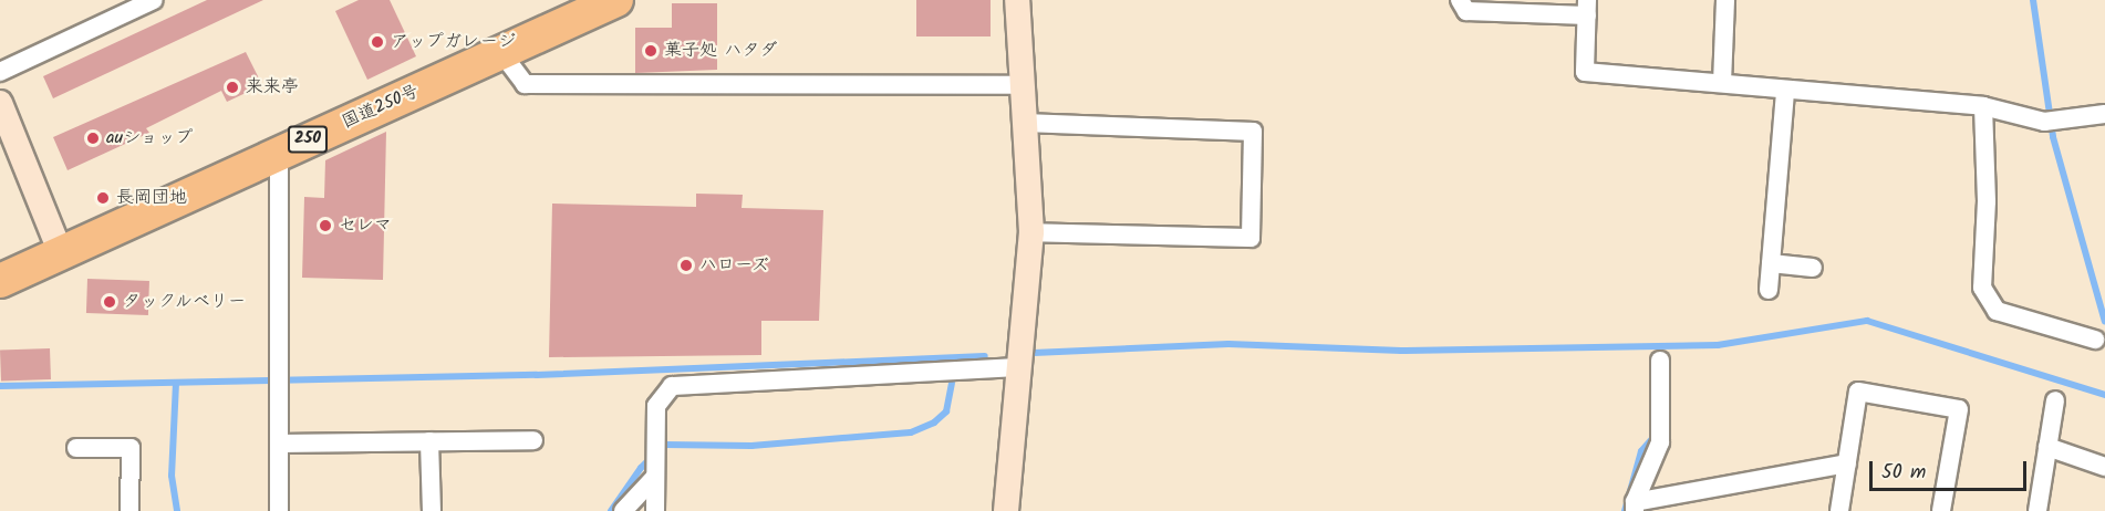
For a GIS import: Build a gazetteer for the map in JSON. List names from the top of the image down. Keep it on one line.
{"streets":{"highway":["国道250号","250"]},"places":["アップガレージ","菓子処 ハタダ","来来亭","auショップ","長岡団地","セレマ","ハローズ","タックルベリー"],"scale_bar":"50 m"}
